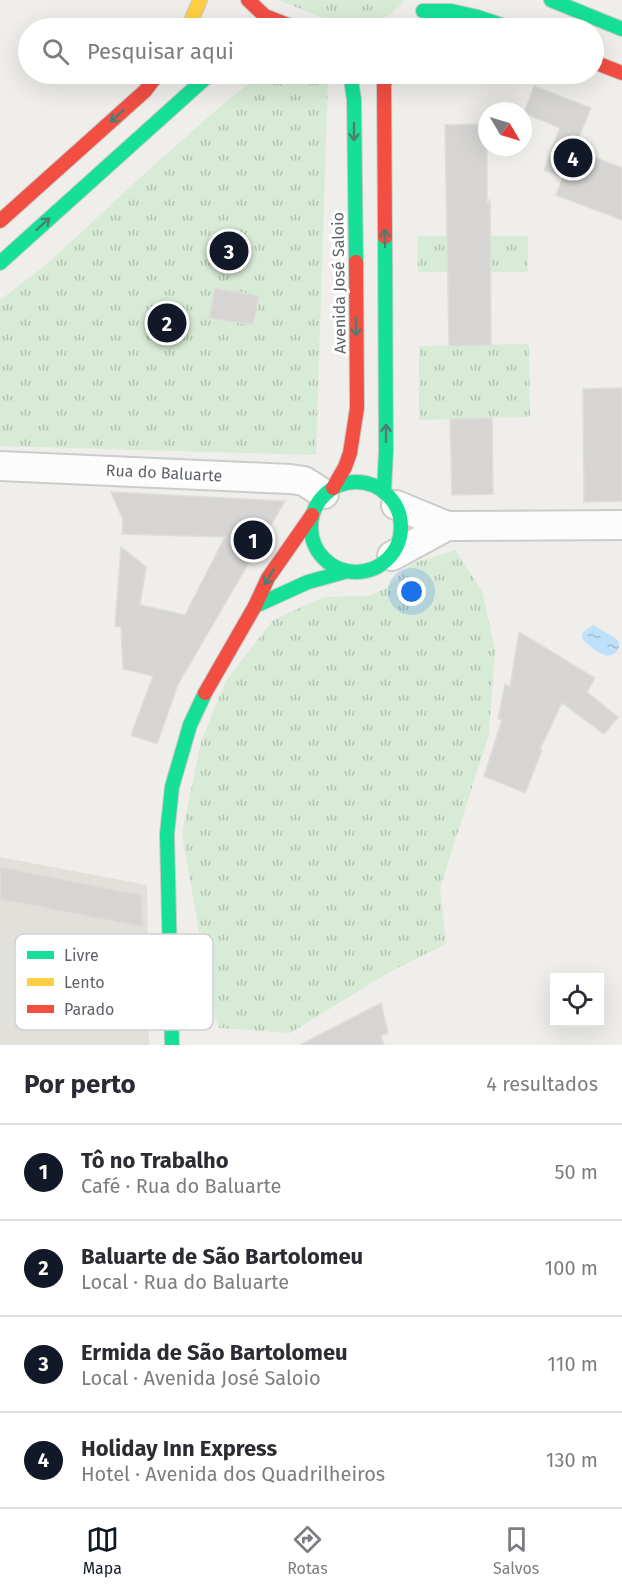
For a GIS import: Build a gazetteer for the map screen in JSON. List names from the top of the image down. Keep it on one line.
{"streets":{"main road":["Avenida José Saloio"],"street":["Rua do Baluarte"]},"crossings":[["Avenida José Saloio","Rua do Baluarte"]],"legend":["Livre","Lento","Parado"],"north":"bottom right","page":{"search":"Pesquisar aqui","pins":["4","3","2","1"],"heading":["Por perto","4 resultados"],"list":[{"mark":"1","name":"Tô no Trabalho","note":"Café · Rua do Baluarte","value":"50 m"},{"mark":"2","name":"Baluarte de São Bartolomeu","note":"Local · Rua do Baluarte","value":"100 m"},{"mark":"3","name":"Ermida de São Bartolomeu","note":"Local · Avenida José Saloio","value":"110 m"},{"mark":"4","name":"Holiday Inn Express","note":"Hotel · Avenida dos Quadrilheiros","value":"130 m"}],"nav":["Mapa","Rotas","Salvos"]}}
